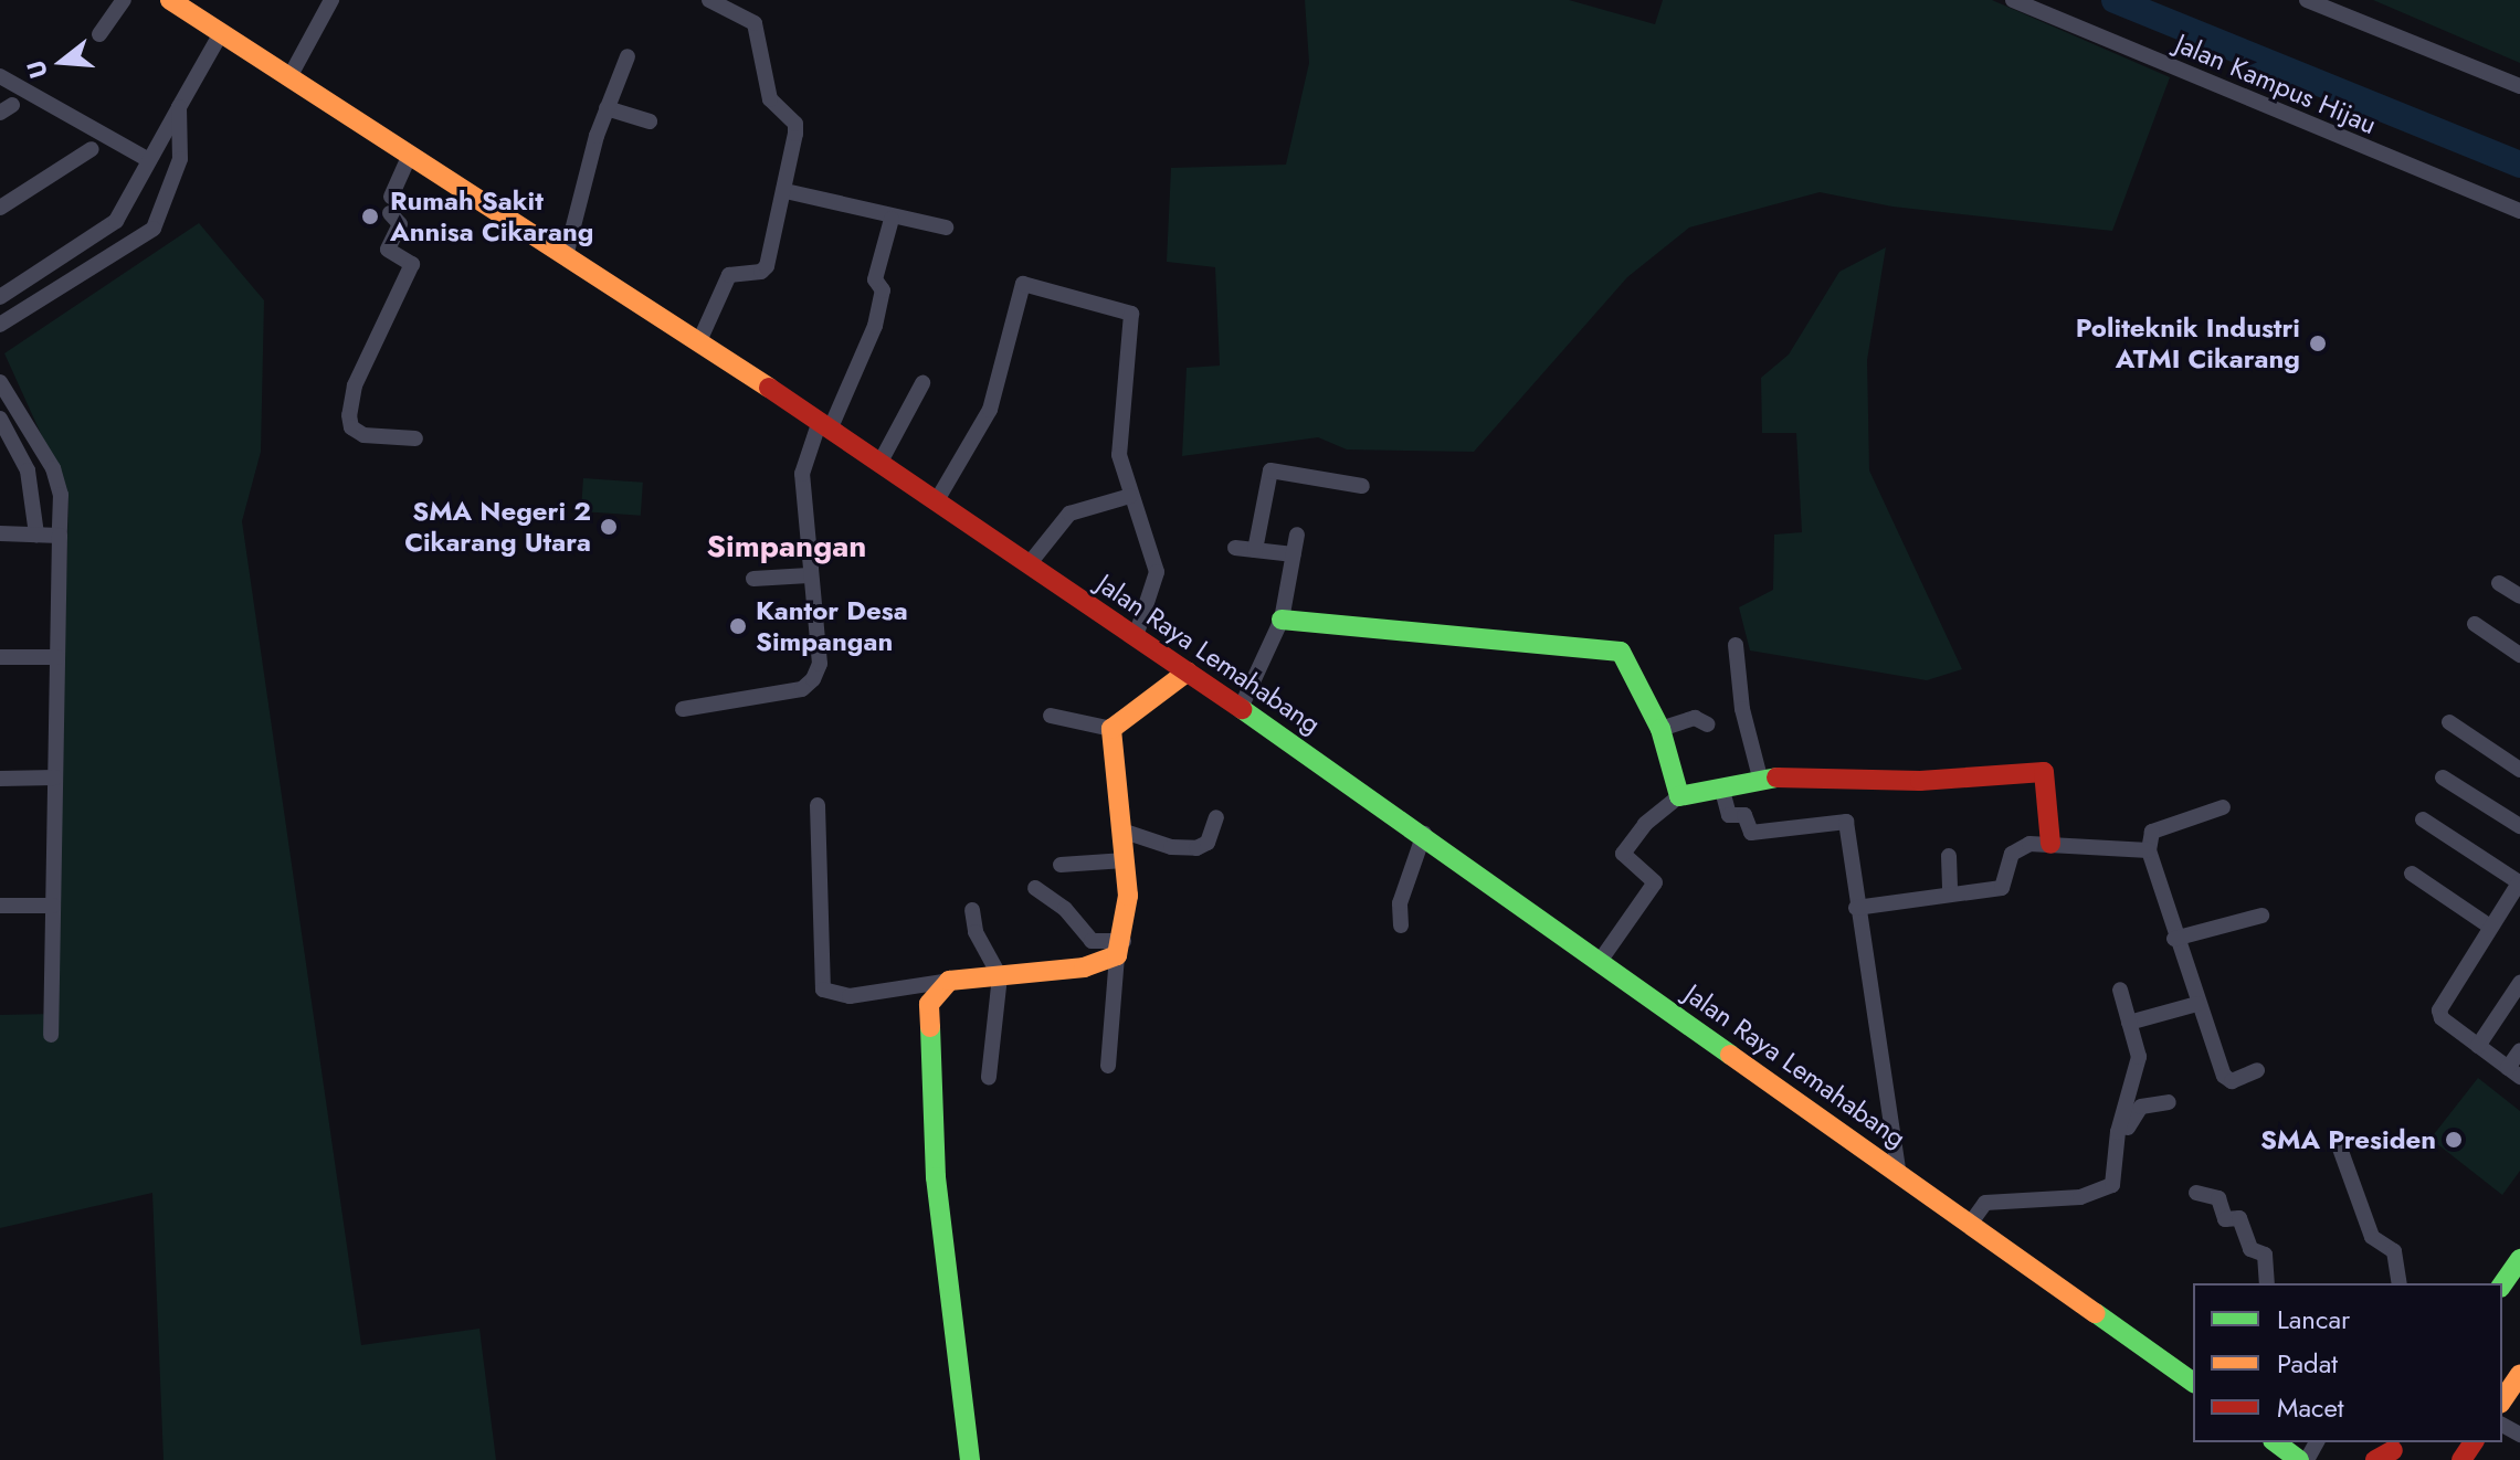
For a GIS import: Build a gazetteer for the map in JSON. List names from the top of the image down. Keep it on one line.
{"streets":{"main road":["Jalan Raya Lemahabang"],"street":["Jalan Kampus Hijau"]},"districts":["Simpangan"],"places":["Rumah Sakit Annisa Cikarang","Politeknik Industri ATMI Cikarang","SMA Negeri 2 Cikarang Utara","Kantor Desa Simpangan","SMA Presiden"],"legend":["Lancar","Padat","Macet"],"north":"left"}
